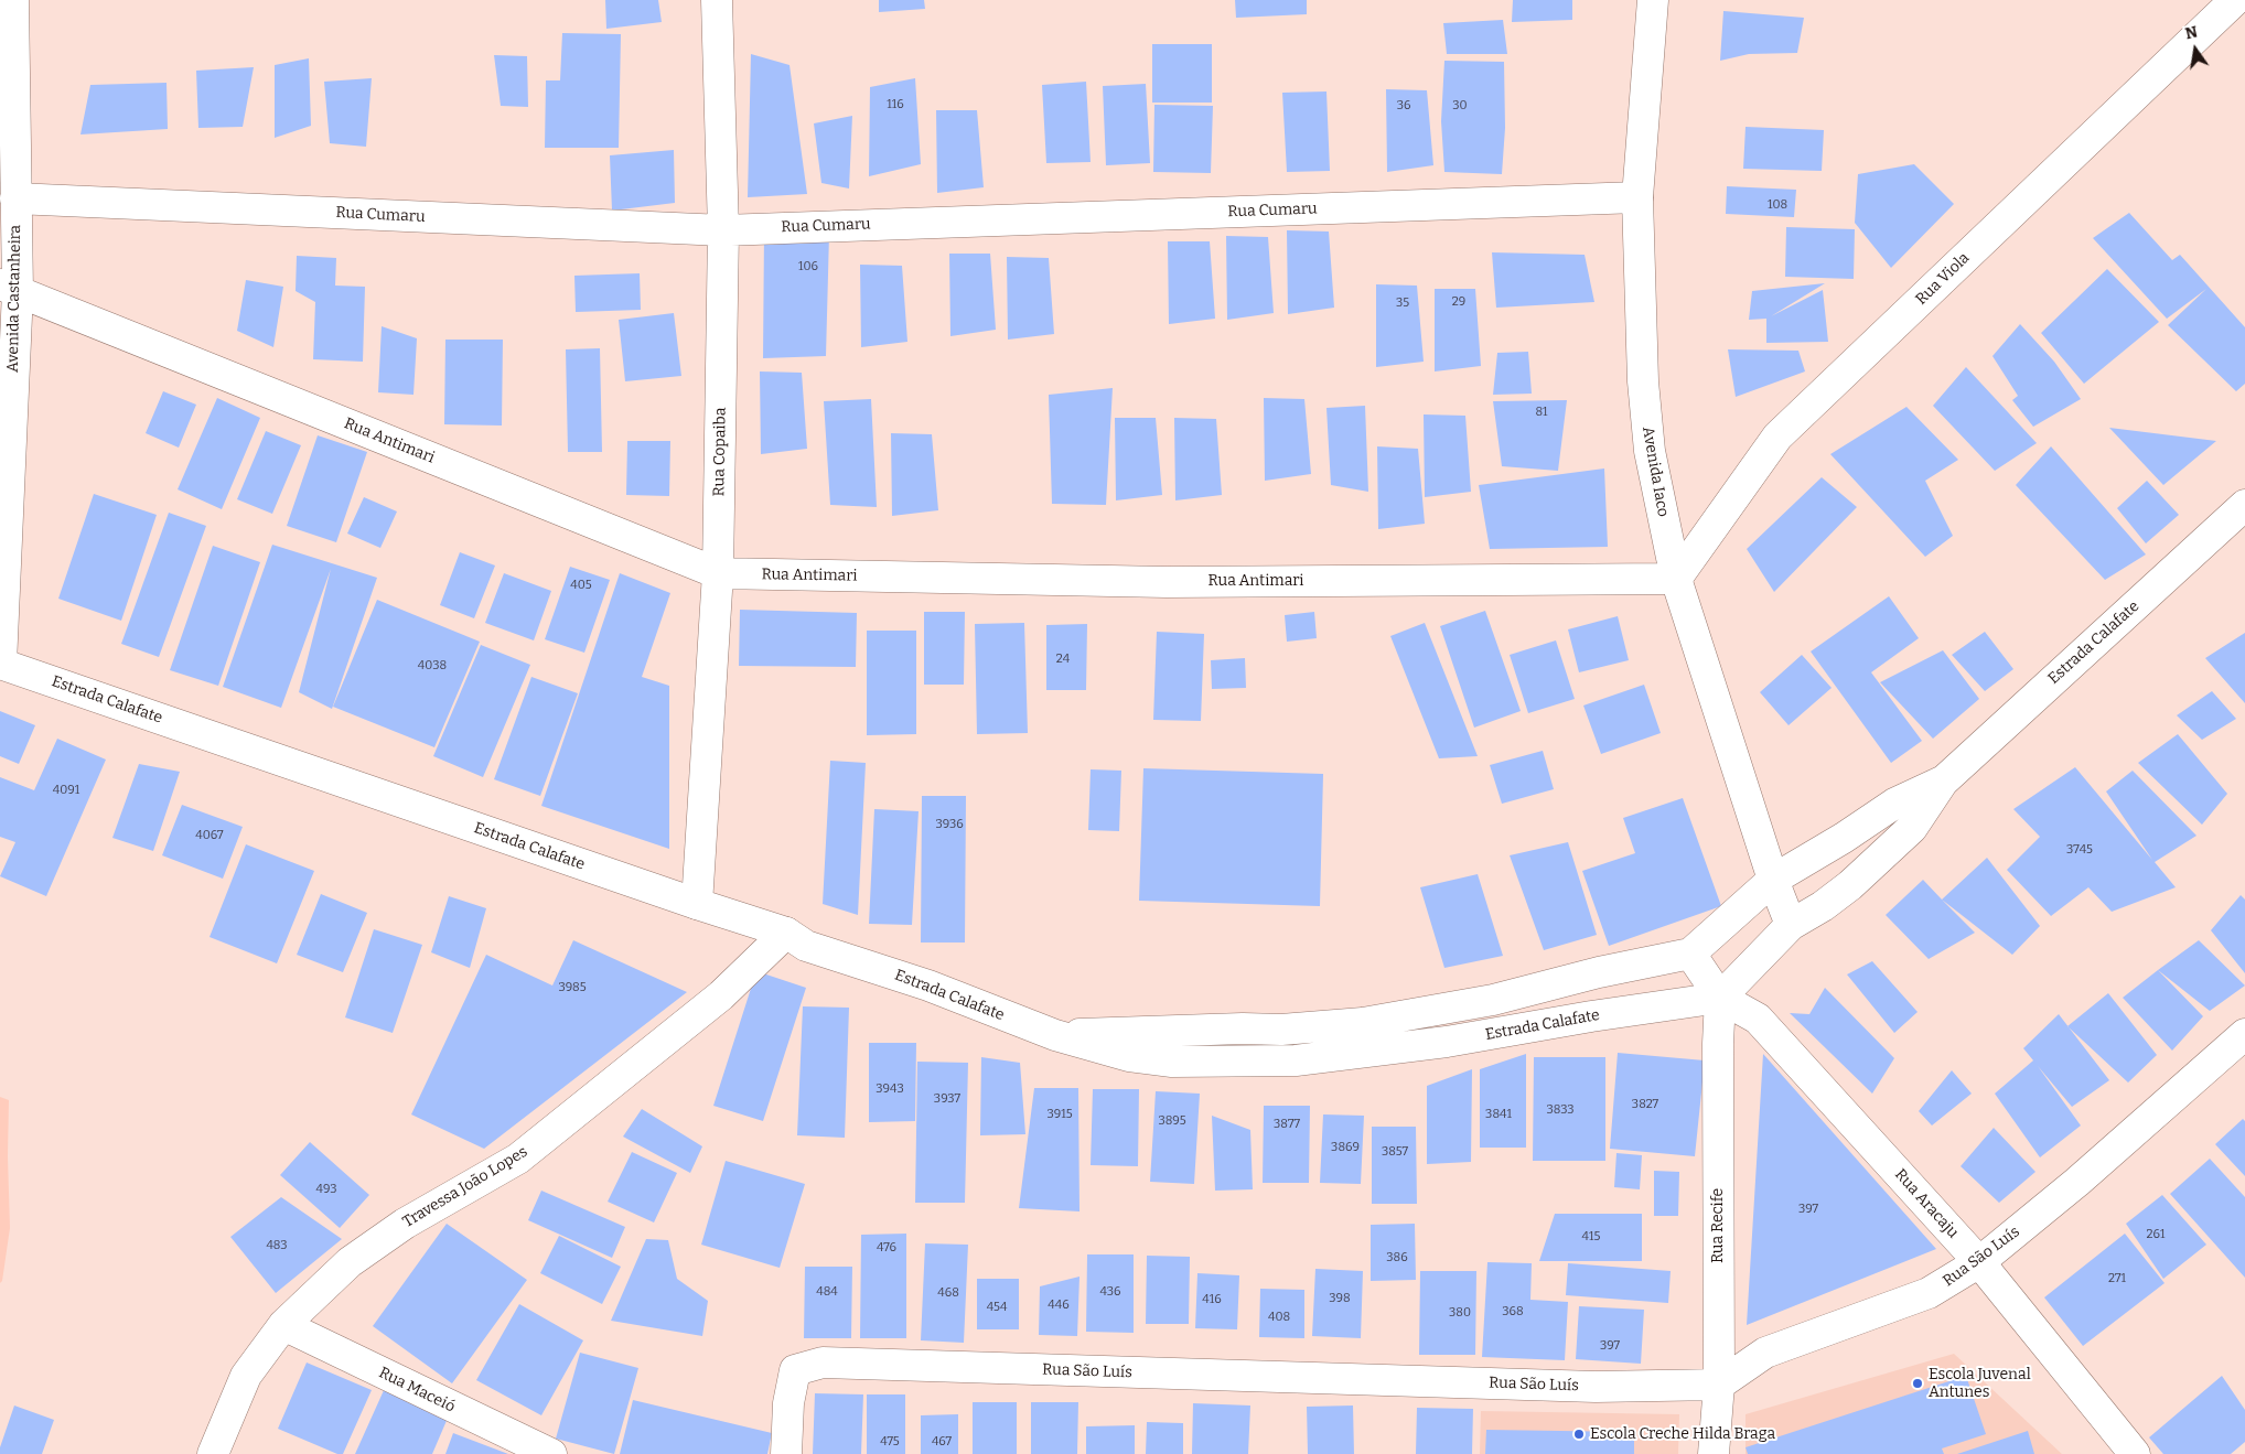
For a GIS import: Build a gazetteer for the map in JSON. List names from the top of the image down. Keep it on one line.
{"streets":{"street":["Rua Cumaru","Rua Viola","Avenida Castanheira","Rua Antimari","Rua Copaiba","Avenida Iaco","Estrada Calafate","Travessa João Lopes","Rua Aracaju","Rua Recife","Rua São Luís","Rua Maceió"]},"crossings":[["Rua Cumaru","Avenida Castanheira"],["Rua Cumaru","Rua Copaiba"],["Rua Cumaru","Avenida Iaco"],["Rua Viola","Rua Antimari"],["Rua Viola","Avenida Iaco"],["Avenida Castanheira","Rua Antimari"],["Avenida Castanheira","Estrada Calafate"],["Rua Antimari","Rua Copaiba"],["Rua Antimari","Avenida Iaco"],["Rua Copaiba","Estrada Calafate"],["Avenida Iaco","Estrada Calafate"],["Estrada Calafate","Travessa João Lopes"],["Estrada Calafate","Rua Aracaju"],["Estrada Calafate","Rua Recife"],["Travessa João Lopes","Rua Maceió"],["Rua Aracaju","Rua Recife"],["Rua Aracaju","Rua São Luís"],["Rua Recife","Rua São Luís"]],"places":["Escola Juvenal Antunes","Escola Creche Hilda Braga"],"house_numbers":["116","36","30","108","106","29","35","81","405","24","4038","4091","3936","4067","3745","3985","3943","3937","3827","3833","3915","3841","3895","3877","3869","3857","493","397","261","415","483","476","386","271","484","436","468","398","416","446","454","368","380","408","397","475","467"],"north":"top"}
